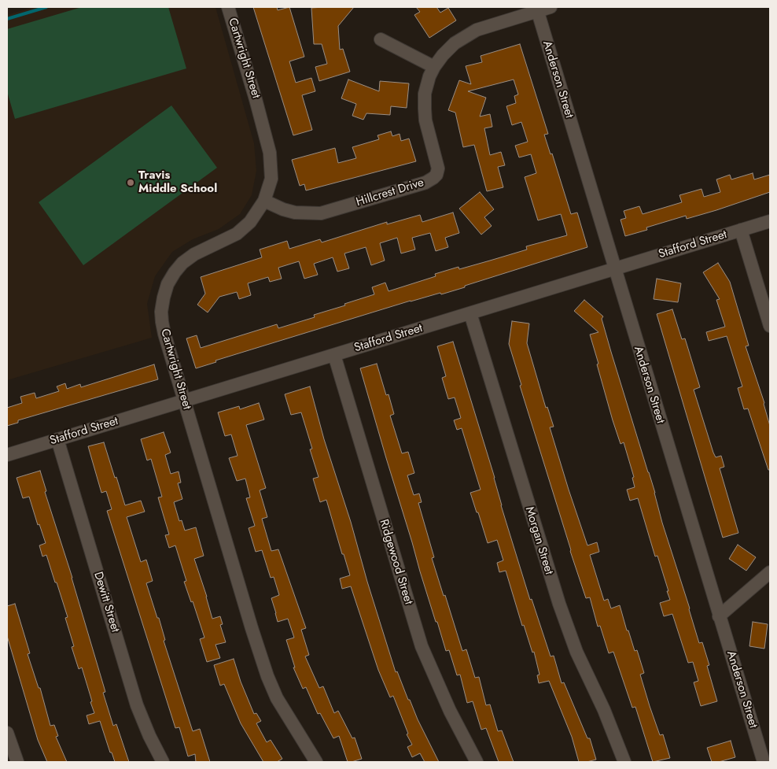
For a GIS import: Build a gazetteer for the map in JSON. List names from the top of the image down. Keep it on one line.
{"streets":{"street":["Cartwright Street","Anderson Street","Hillcrest Drive","Stafford Street","Morgan Street","Ridgewood Street","Dewitt Street"]},"crossings":[["Cartwright Street","Hillcrest Drive"],["Cartwright Street","Stafford Street"],["Anderson Street","Hillcrest Drive"],["Anderson Street","Stafford Street"],["Stafford Street","Morgan Street"],["Stafford Street","Ridgewood Street"],["Stafford Street","Dewitt Street"]],"places":["Travis Middle School"]}
